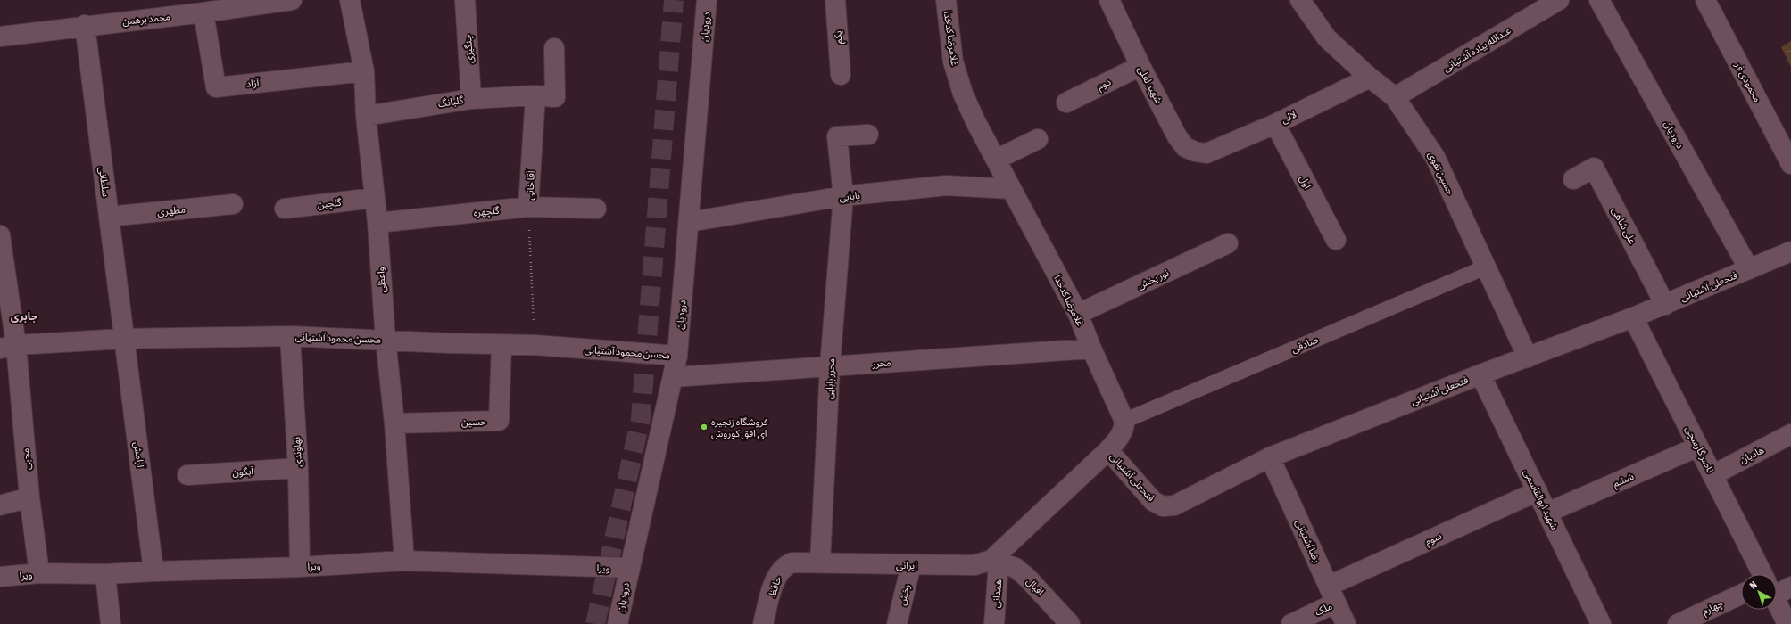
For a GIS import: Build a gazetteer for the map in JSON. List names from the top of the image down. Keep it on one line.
{"streets":{"street":["محمد برهمن","درودیان","یکم","غلامرضا کدخدا","چنگیزی","عبدالله پیاده آشتیانی","محمودی فر","آزاد","دوم","شهید لعلی","گلبانگ","لالی","حسین تقوی","سلطانی","اول","آقا خانی","بابایی","گلچین","مطهری","گلچهره","علی شاهی","نور بخش","واعظی","فتحعلی آشتیانی","محسن محمود آشتیانی","محرر","محرر بابایی","حسین","ناصر گارسچی","نهاوندی","آرامش","هادیان","محبی","آبگون","ششم","شهید ابوالقاسمی","سوم","رضا آشتیانی","ایرانی","ویرا","حافظ","اقبال","همدانی","رخش","چهارم","ملک"],"lane":["صادقی"]},"crossings":[["محمد برهمن","آزاد"],["محمد برهمن","سلطانی"],["درودیان","بابایی"],["درودیان","فتحعلی آشتیانی"],["درودیان","محسن محمود آشتیانی"],["درودیان","محرر"],["درودیان","ویرا"],["غلامرضا کدخدا","بابایی"],["غلامرضا کدخدا","نور بخش"],["غلامرضا کدخدا","صادقی"],["غلامرضا کدخدا","محرر"],["چنگیزی","گلبانگ"],["عبدالله پیاده آشتیانی","حسین تقوی"],["آزاد","واعظی"],["دوم","شهید لعلی"],["شهید لعلی","لالی"],["گلبانگ","آقا خانی"],["گلبانگ","واعظی"],["لالی","حسین تقوی"],["لالی","اول"],["حسین تقوی","فتحعلی آشتیانی"],["حسین تقوی","صادقی"],["سلطانی","مطهری"],["سلطانی","محسن محمود آشتیانی"],["سلطانی","آرامش"],["آقا خانی","گلچهره"],["آقا خانی","محسن محمود آشتیانی"],["بابایی","محرر بابایی"],["گلچین","واعظی"],["گلچهره","واعظی"],["علی شاهی","فتحعلی آشتیانی"],["واعظی","محسن محمود آشتیانی"],["واعظی","حسین"],["واعظی","ویرا"],["فتحعلی آشتیانی","ناصر گارسچی"],["فتحعلی آشتیانی","شهید ابوالقاسمی"],["فتحعلی آشتیانی","رضا آشتیانی"],["محسن محمود آشتیانی","حسین"],["محسن محمود آشتیانی","نهاوندی"],["محسن محمود آشتیانی","آرامش"],["محسن محمود آشتیانی","محبی"],["محرر","محرر بابایی"],["محرر بابایی","ایرانی"],["محرر بابایی","حافظ"],["ناصر گارسچی","هادیان"],["ناصر گارسچی","ششم"],["نهاوندی","آبگون"],["نهاوندی","ویرا"],["آرامش","ویرا"],["محبی","ویرا"],["ششم","شهید ابوالقاسمی"],["شهید ابوالقاسمی","سوم"],["سوم","رضا آشتیانی"],["سوم","ملک"],["رضا آشتیانی","ملک"],["ایرانی","حافظ"],["ایرانی","اقبال"],["ایرانی","همدانی"],["ایرانی","رخش"],["اقبال","همدانی"]],"districts":["جابری"],"places":["فروشگاه زنجیره ای افق کوروش"],"north":"top left"}
